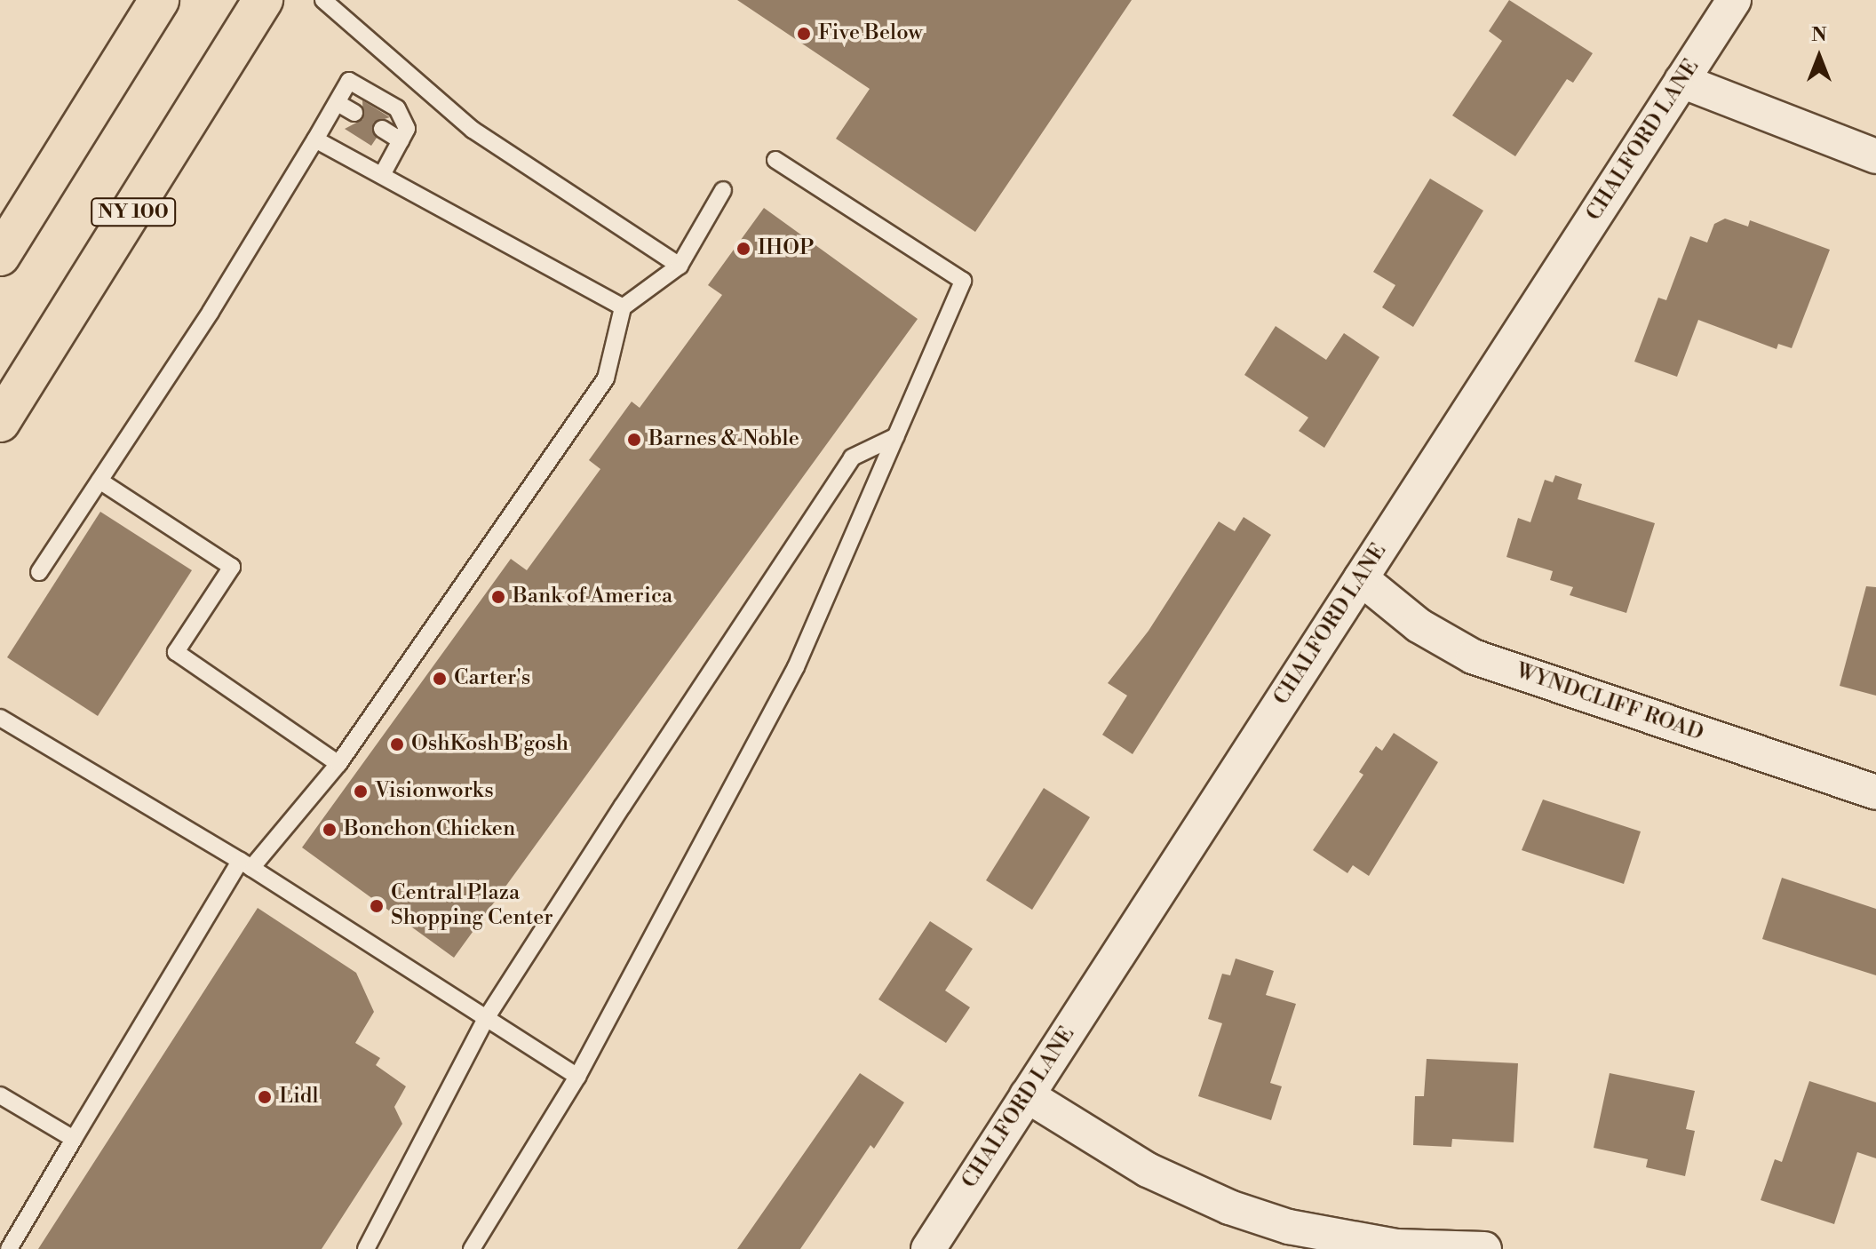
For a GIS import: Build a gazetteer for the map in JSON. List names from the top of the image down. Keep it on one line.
{"streets":{"main road":["NY 100"],"street":["CHALFORD LANE","WYNDCLIFF ROAD"]},"crossings":[["CHALFORD LANE","WYNDCLIFF ROAD"]],"places":["Five Below","IHOP","Barnes & Noble","Bank of America","Carter's","OshKosh B'gosh","Visionworks","Bonchon Chicken","Central Plaza Shopping Center","Lidl"],"north":"top"}
